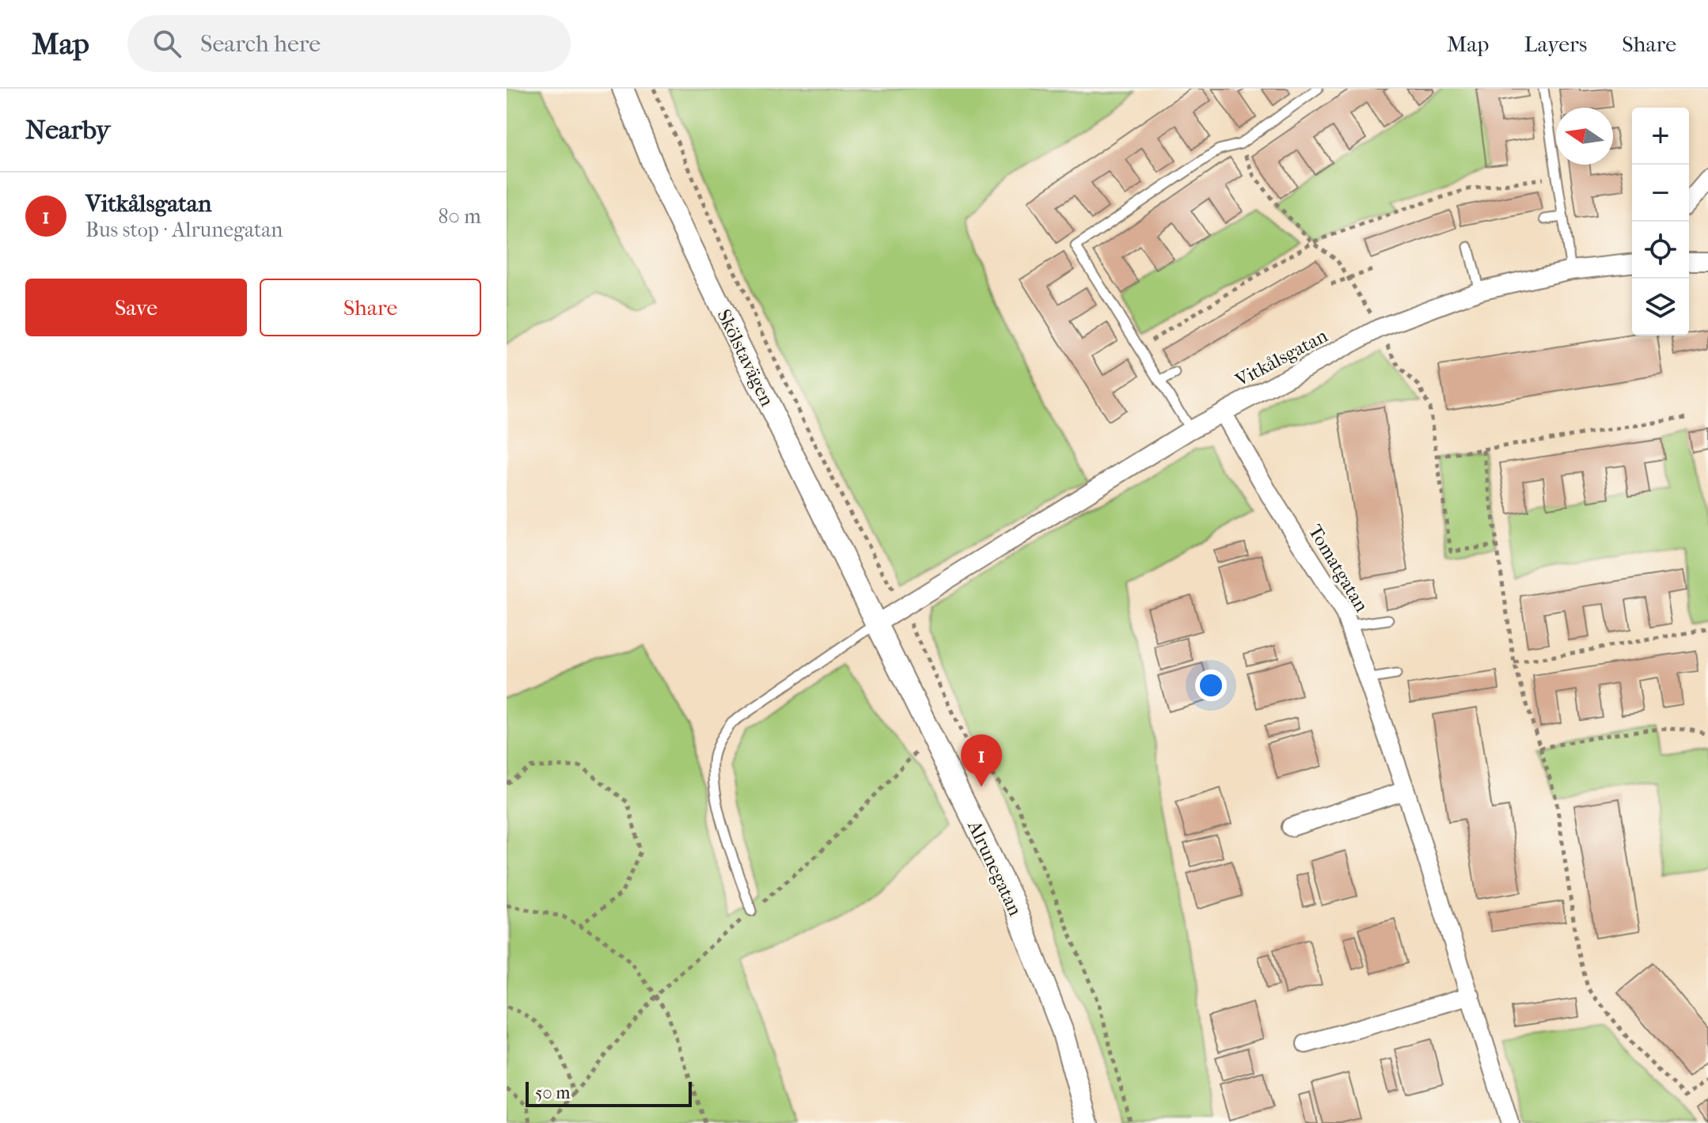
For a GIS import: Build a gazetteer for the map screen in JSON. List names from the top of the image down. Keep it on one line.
{"streets":{"street":["Skölstavägen","Vitkålsgatan","Tomatgatan","Alrunegatan"]},"crossings":[["Skölstavägen","Vitkålsgatan"],["Skölstavägen","Alrunegatan"],["Vitkålsgatan","Tomatgatan"],["Vitkålsgatan","Alrunegatan"]],"scale_bar":"50 m","north":"left","page":{"header":"Map","search":"Search here","nav":["Map","Layers","Share"],"heading":"Nearby","map_buttons":["+","−"],"list":[{"mark":"1","name":"Vitkålsgatan","note":"Bus stop · Alrunegatan","value":"80 m"}],"buttons":["Save","Share"],"pins":"1","scale":"50 m"}}
